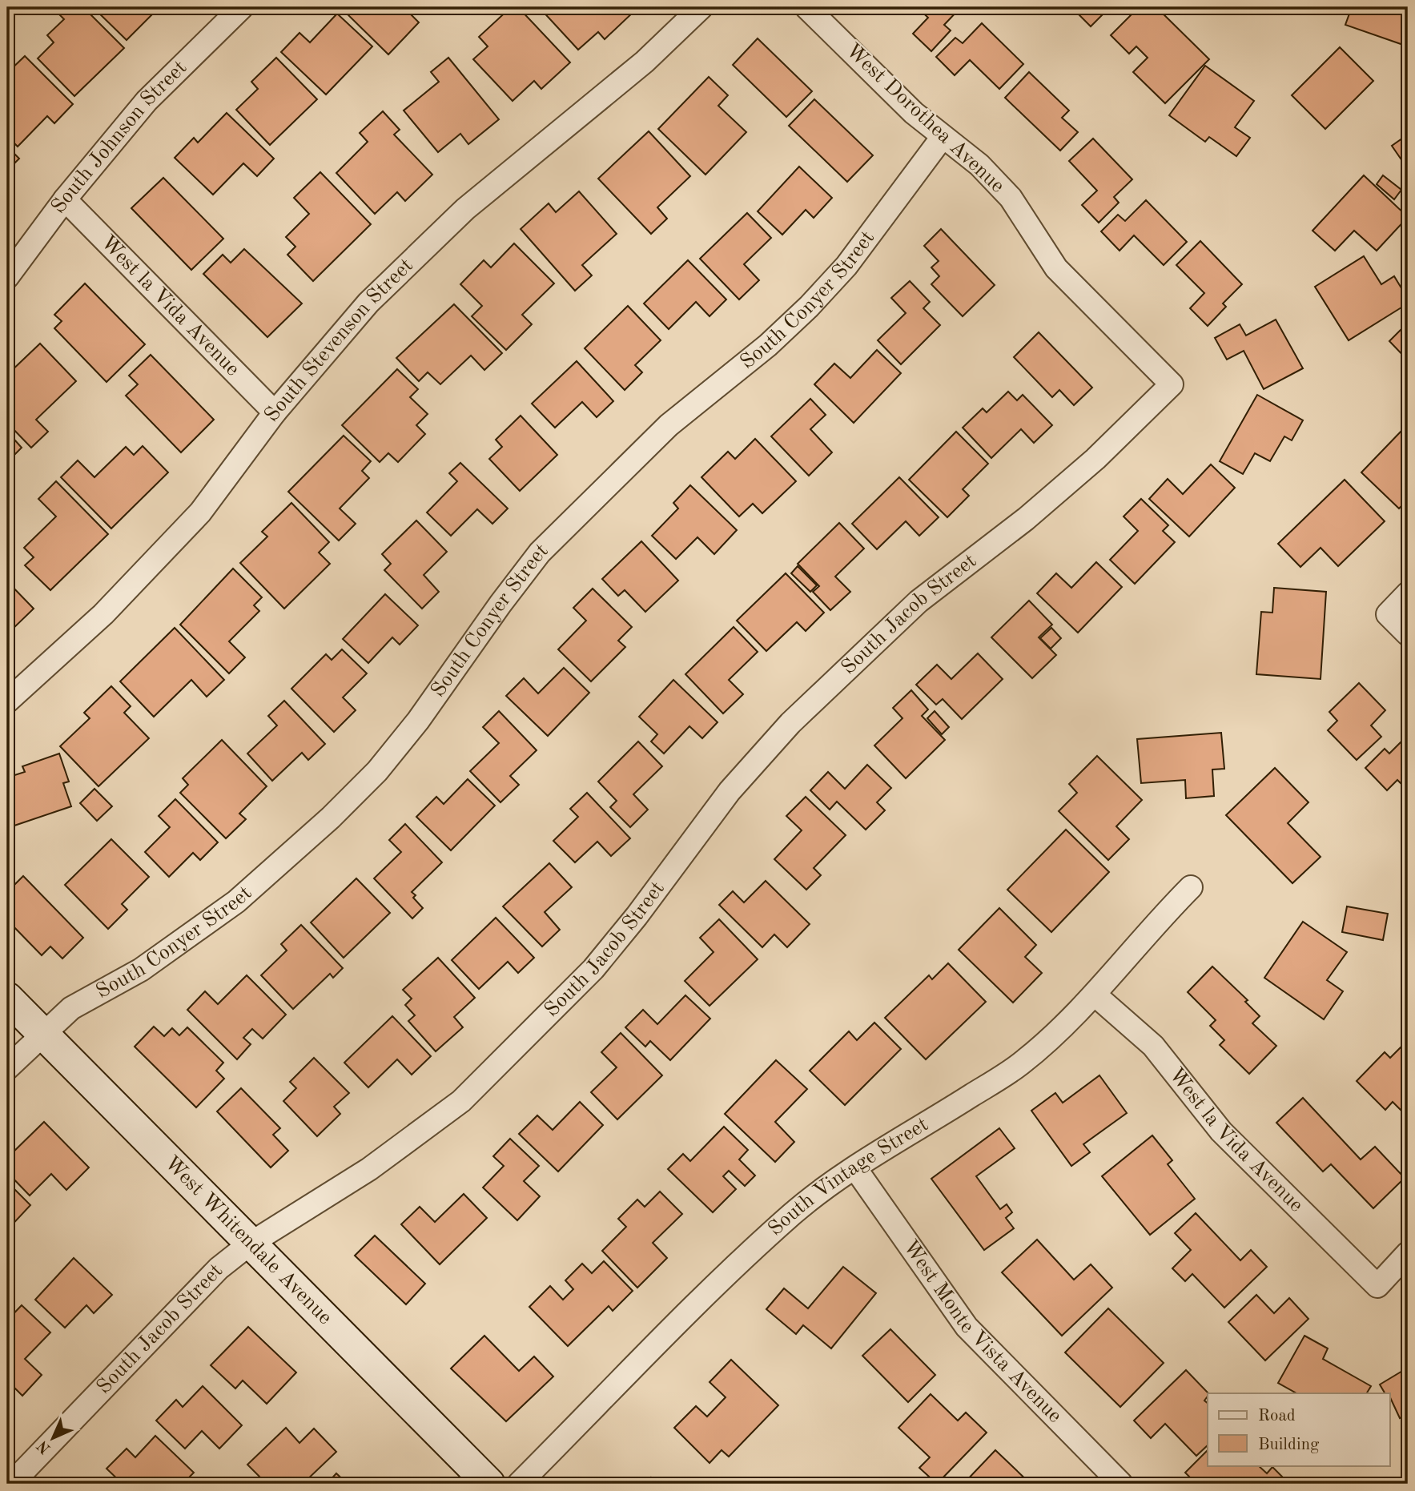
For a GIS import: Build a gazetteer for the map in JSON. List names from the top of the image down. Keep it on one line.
{"streets":{"street":["West Dorothea Avenue","South Johnson Street","South Conyer Street","West la Vida Avenue","South Stevenson Street","South Jacob Street","South Vintage Street","West Whitendale Avenue","West Monte Vista Avenue"]},"crossings":[["West Dorothea Avenue","South Conyer Street"],["West Dorothea Avenue","South Jacob Street"],["South Johnson Street","West la Vida Avenue"],["South Conyer Street","West Whitendale Avenue"],["West la Vida Avenue","South Stevenson Street"],["West la Vida Avenue","South Vintage Street"],["South Jacob Street","West Whitendale Avenue"],["South Vintage Street","West Monte Vista Avenue"]],"legend":["Road","Building"],"north":"bottom left"}
